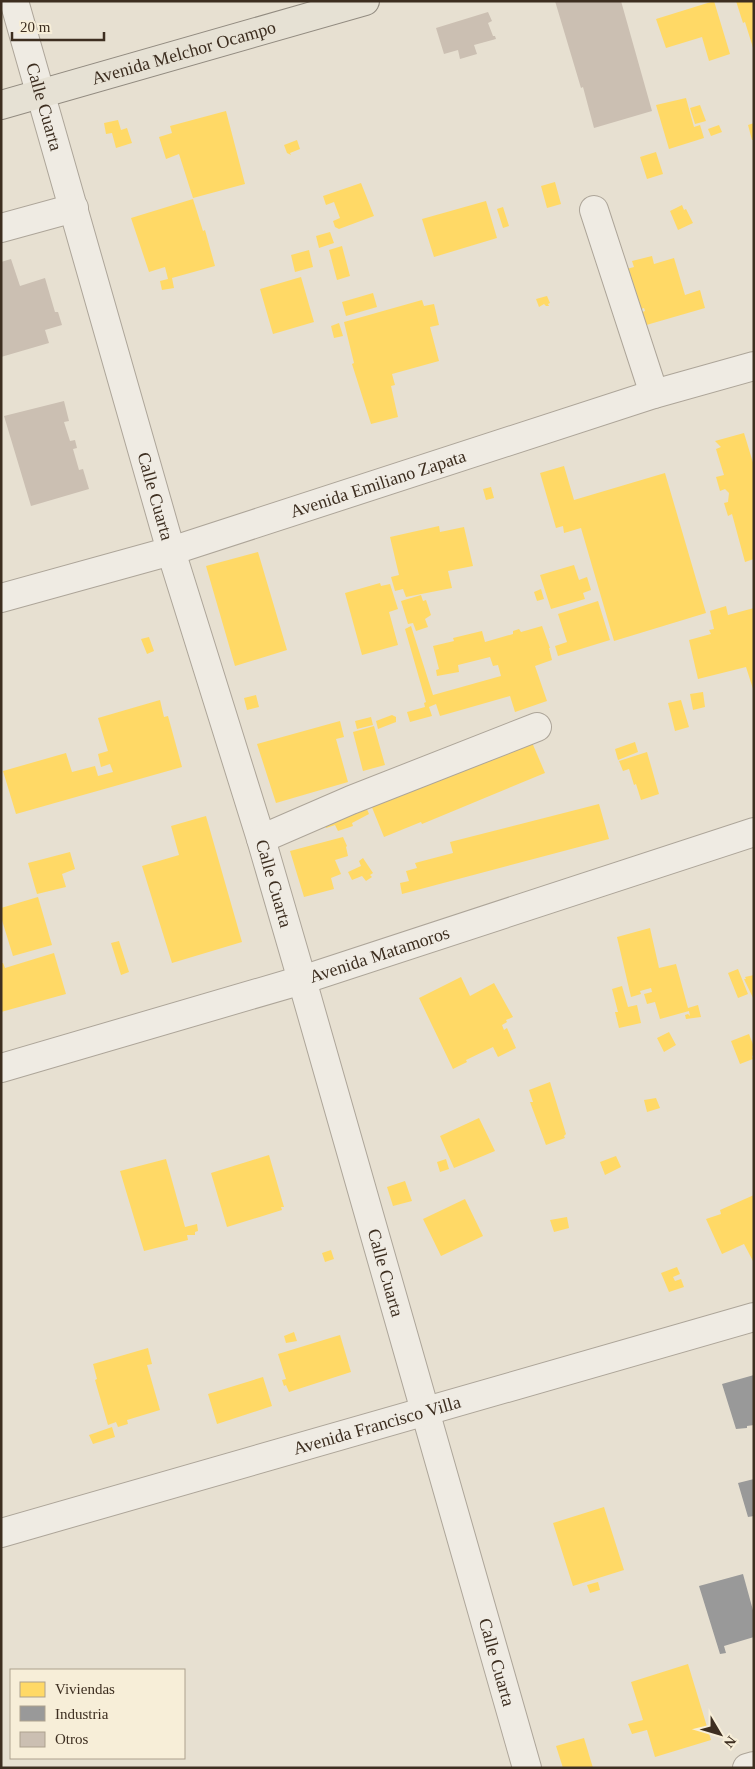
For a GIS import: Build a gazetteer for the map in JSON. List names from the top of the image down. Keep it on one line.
{"streets":{"main road":["Avenida Melchor Ocampo"],"street":["Calle Cuarta","Avenida Emiliano Zapata","Avenida Matamoros","Avenida Francisco Villa"]},"crossings":[["Avenida Melchor Ocampo","Calle Cuarta"],["Calle Cuarta","Avenida Emiliano Zapata"],["Calle Cuarta","Avenida Matamoros"],["Calle Cuarta","Avenida Francisco Villa"]],"legend":["Viviendas","Industria","Otros"],"scale_bar":"20 m","north":"bottom right"}
